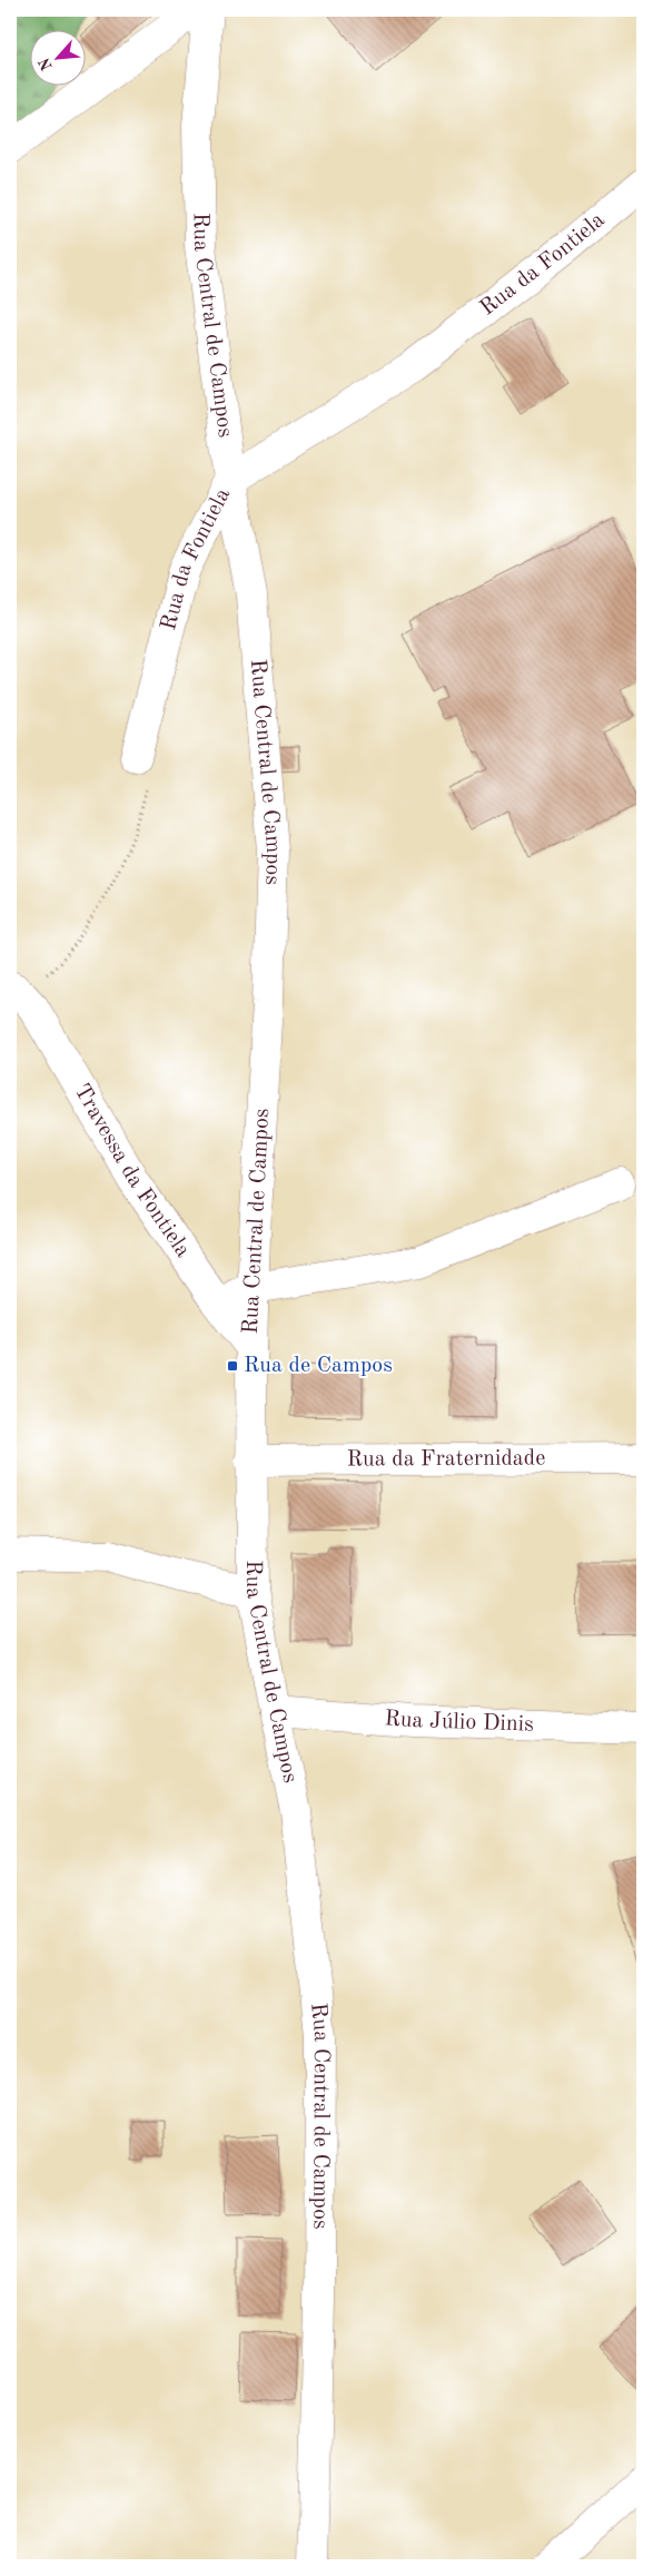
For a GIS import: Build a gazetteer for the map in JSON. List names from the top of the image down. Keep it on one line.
{"streets":{"street":["Rua da Fontiela","Rua Central de Campos","Travessa da Fontiela","Rua da Fraternidade","Rua Júlio Dinis"]},"crossings":[["Rua da Fontiela","Rua Central de Campos"],["Rua Central de Campos","Travessa da Fontiela"],["Rua Central de Campos","Rua da Fraternidade"],["Rua Central de Campos","Rua Júlio Dinis"]],"places":{"transit":["Rua de Campos"]},"north":"bottom left"}
